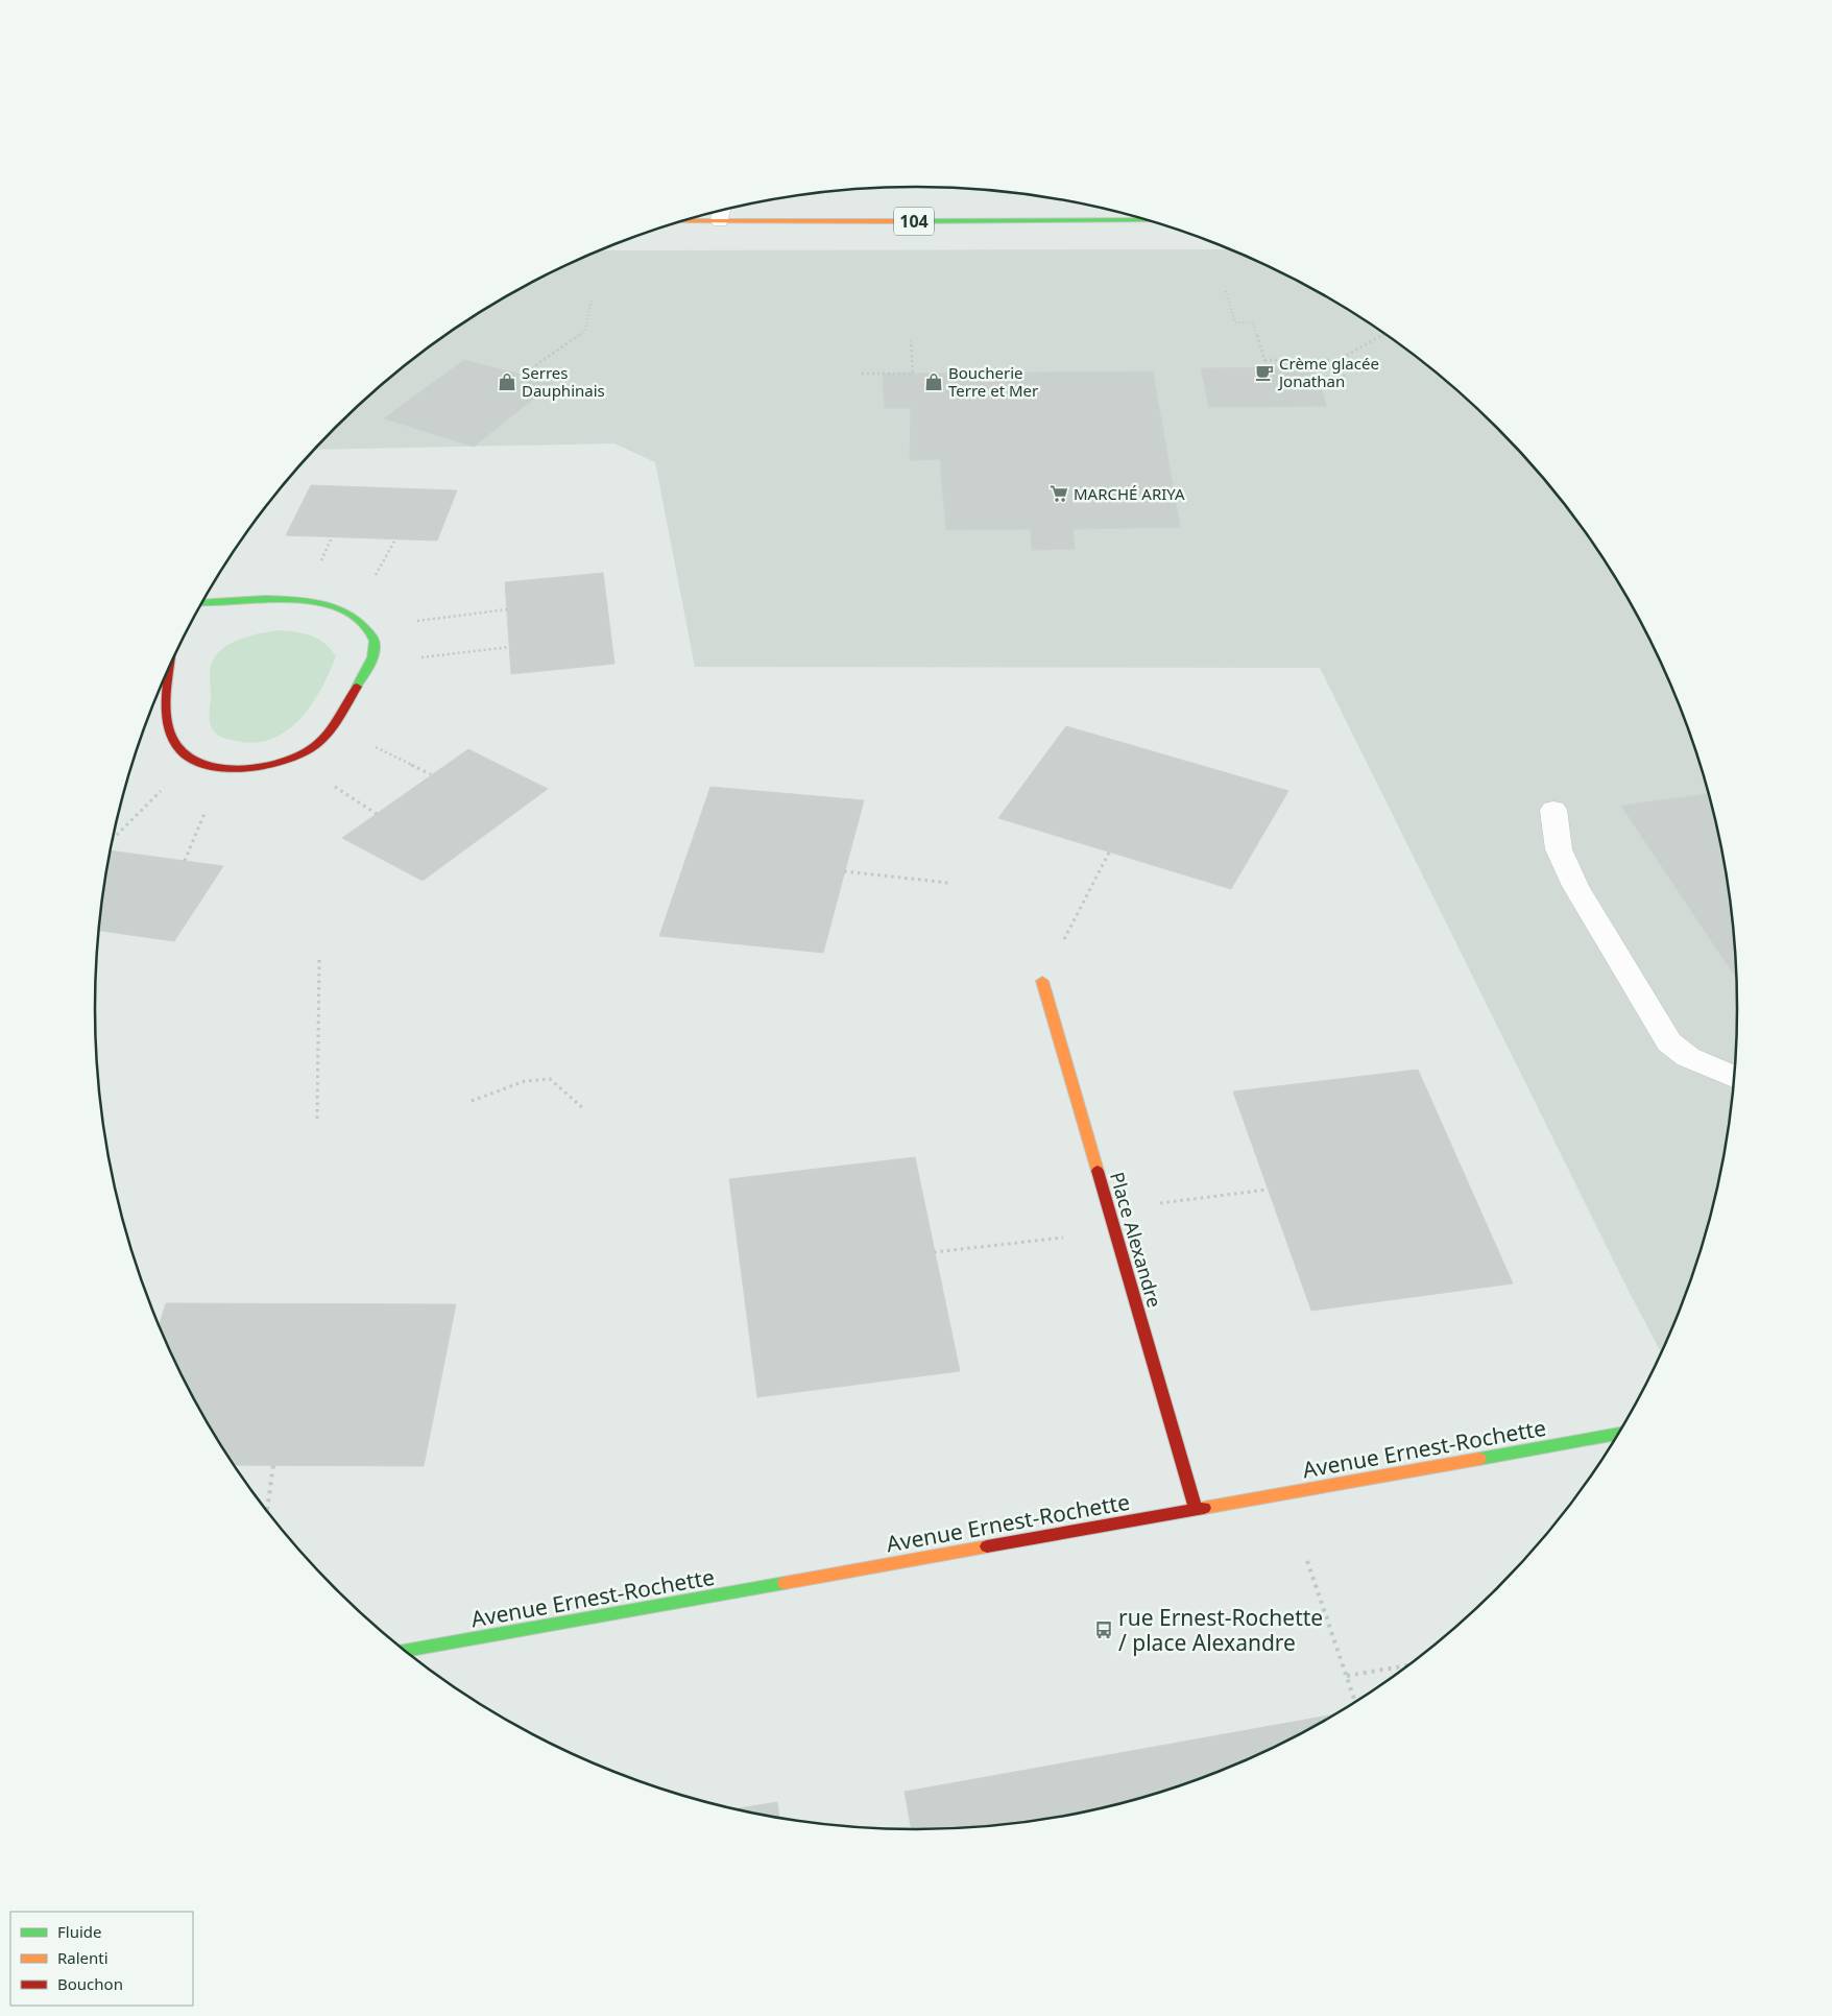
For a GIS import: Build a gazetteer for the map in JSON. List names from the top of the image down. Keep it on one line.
{"streets":{"street":["104","Place Alexandre","Avenue Ernest-Rochette"]},"crossings":[["Place Alexandre","Avenue Ernest-Rochette"]],"places":{"cafe":["Crème glacée Jonathan"],"shop":["Serres Dauphinais","Boucherie Terre et Mer"],"supermarket":["MARCHÉ ARIYA"],"bus stop":["rue Ernest-Rochette / place Alexandre"]},"legend":["Fluide","Ralenti","Bouchon"]}
